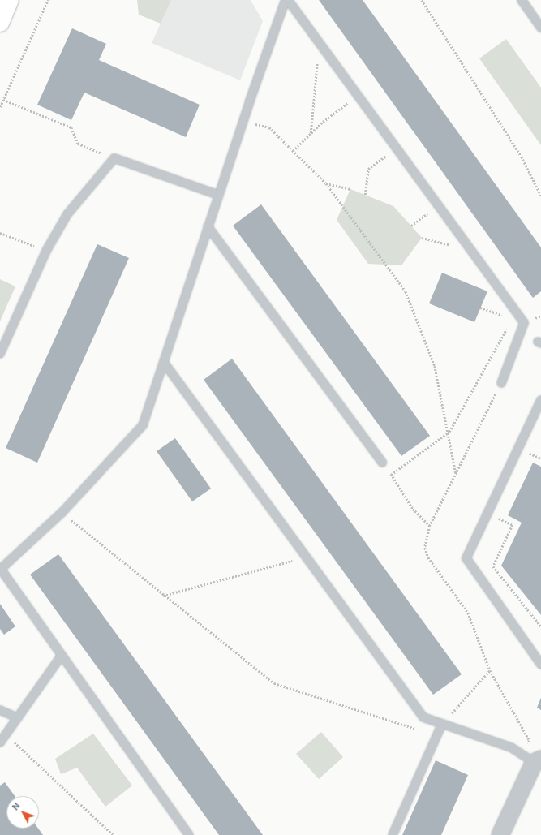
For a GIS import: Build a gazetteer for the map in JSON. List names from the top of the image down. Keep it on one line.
{"north":"top left"}
